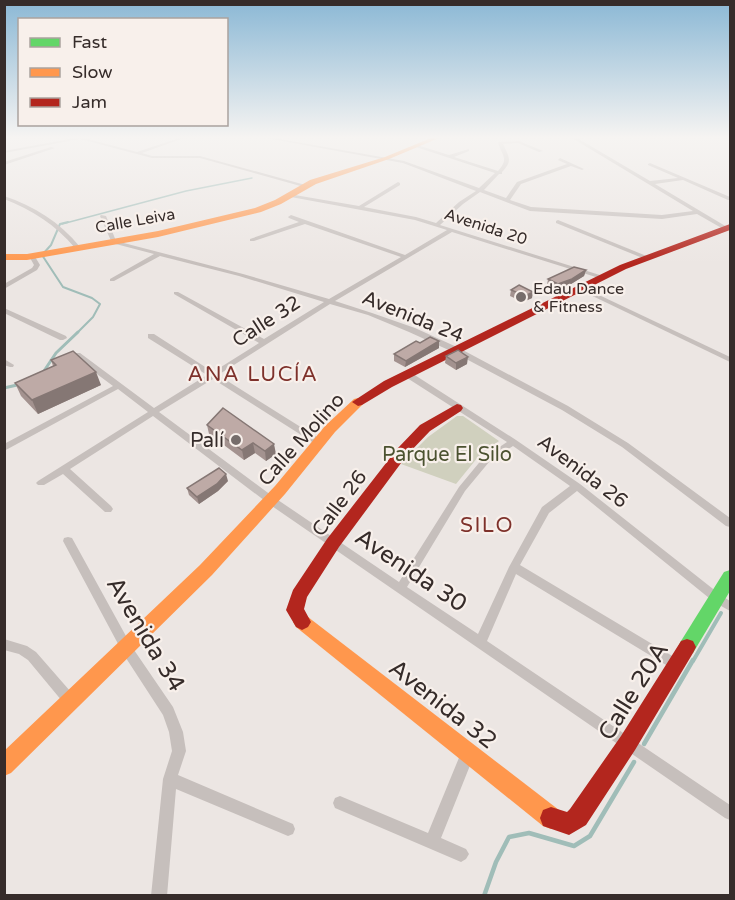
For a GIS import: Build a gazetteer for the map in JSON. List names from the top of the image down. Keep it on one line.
{"streets":{"main road":["Calle Leiva","Calle Molino","Calle 26","Calle 20A","Avenida 32"],"street":["Avenida 20","Avenida 24","Calle 32","Avenida 26","Avenida 30","Avenida 34"]},"crossings":[["Calle Leiva","Avenida 20"],["Calle Leiva","Avenida 24"],["Avenida 20","Calle 32"],["Avenida 20","Calle Molino"],["Avenida 24","Calle 32"],["Avenida 24","Calle Molino"],["Calle 32","Avenida 30"],["Calle Molino","Avenida 26"],["Calle Molino","Avenida 30"],["Calle Molino","Avenida 34"],["Avenida 26","Calle 26"],["Avenida 26","Calle 20A"],["Calle 26","Avenida 30"],["Calle 26","Avenida 32"],["Avenida 30","Calle 20A"],["Calle 20A","Avenida 32"]],"districts":["ANA LUCÍA","SILO"],"parks":["Parque El Silo"],"places":["Edau Dance & Fitness","Palí"],"legend":["Fast","Slow","Jam"]}
